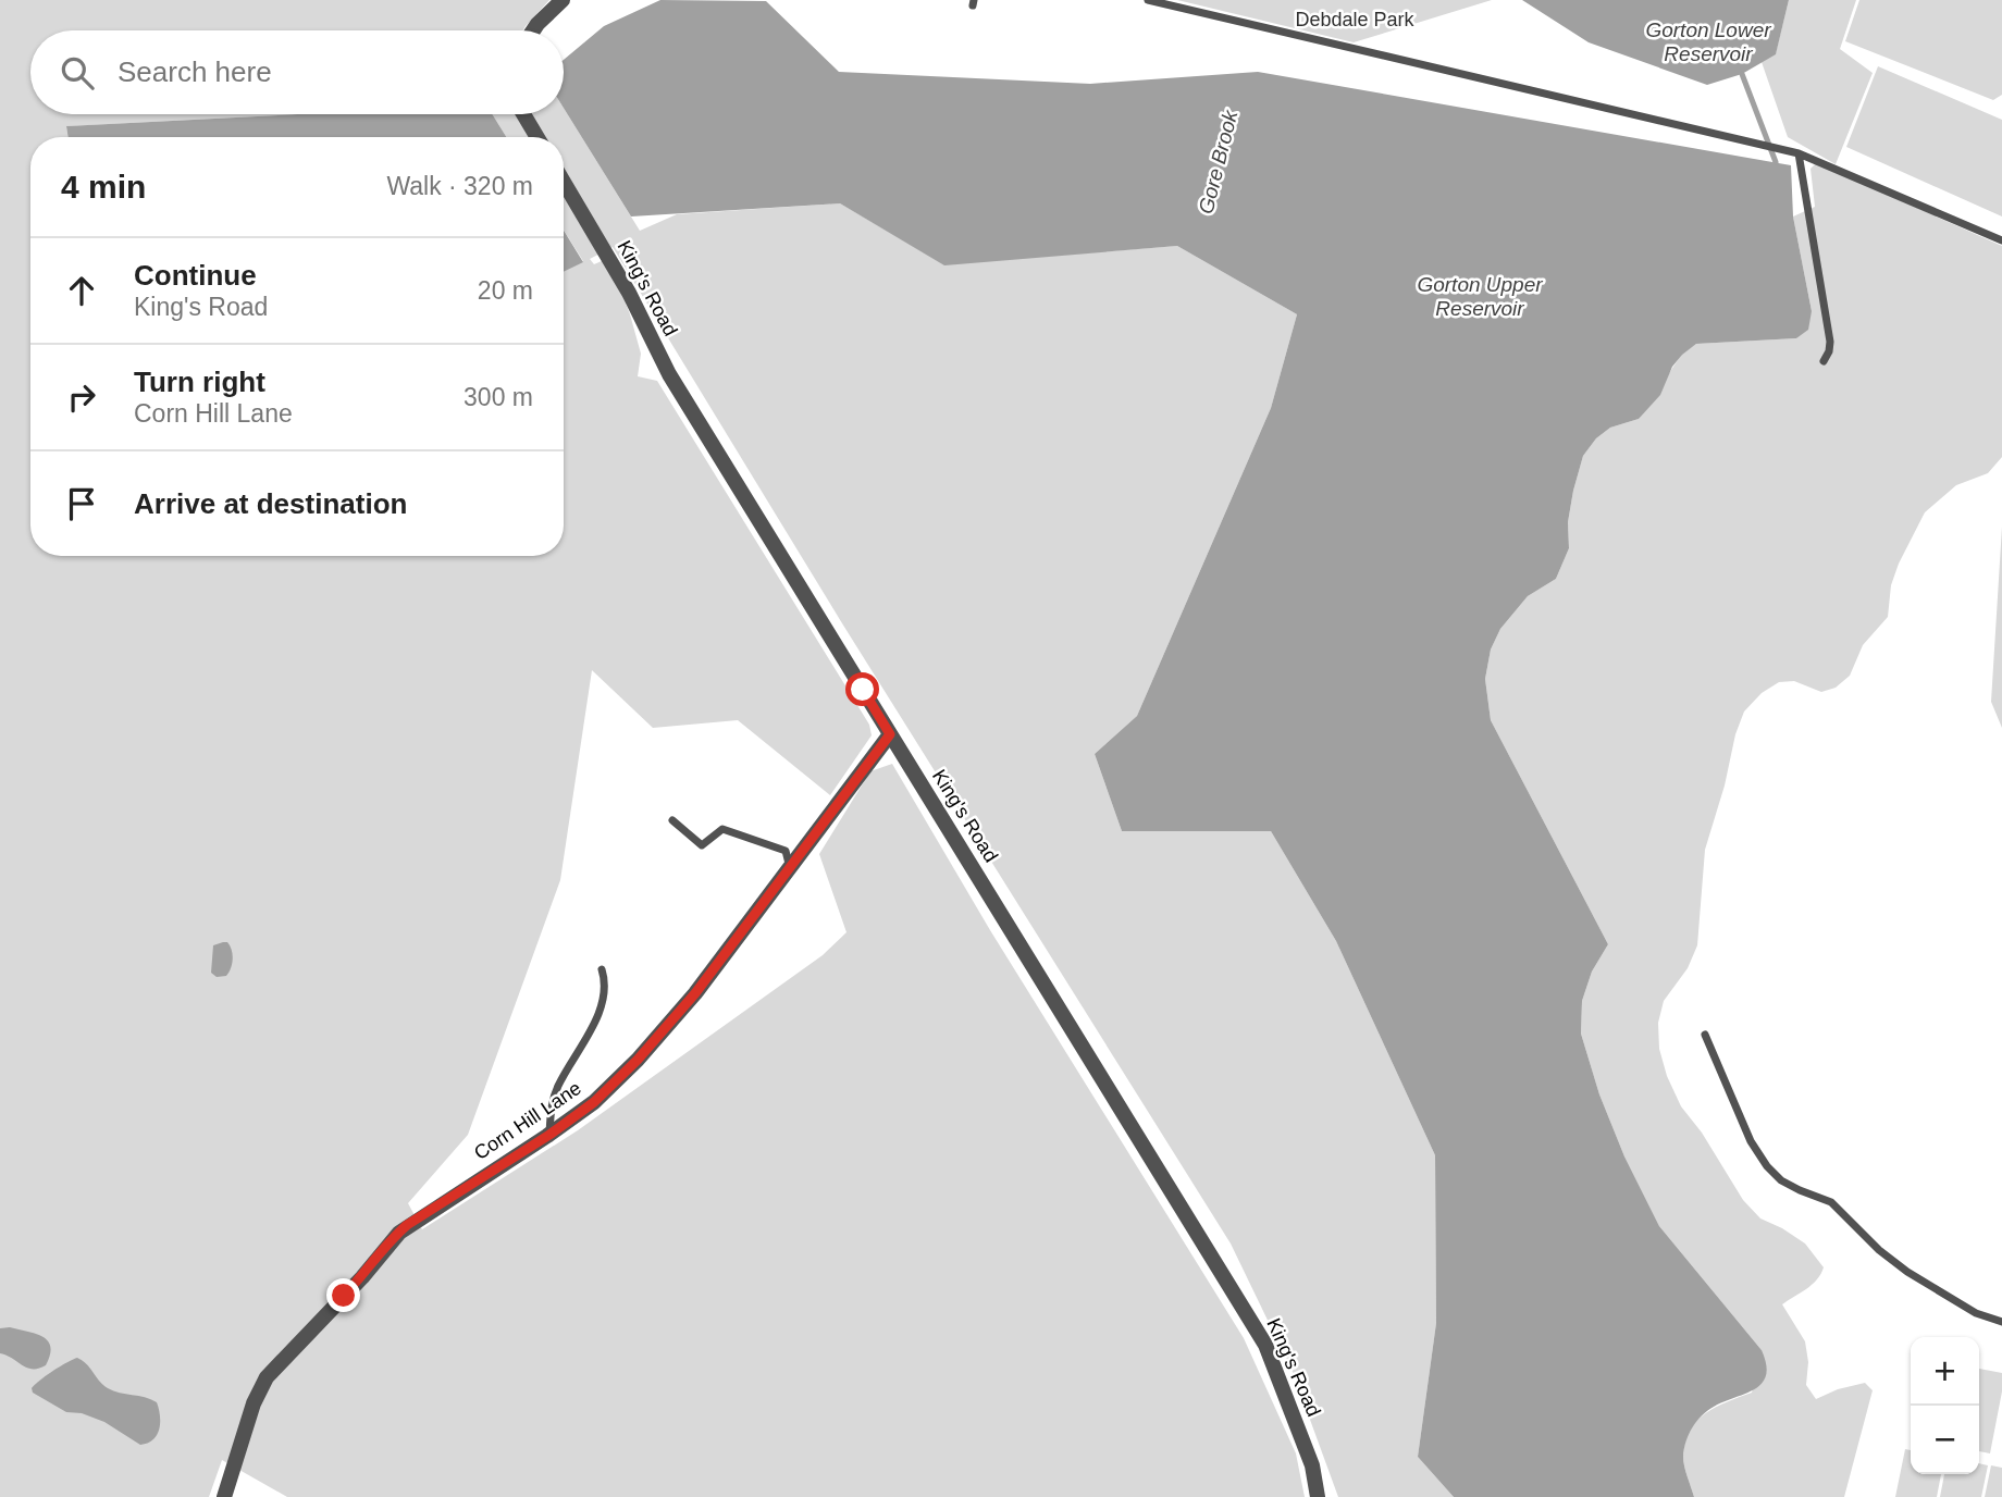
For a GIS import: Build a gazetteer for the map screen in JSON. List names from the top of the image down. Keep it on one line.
{"streets":{"street":["King's Road","Corn Hill Lane"]},"crossings":[["King's Road","Corn Hill Lane"]],"water":["Gorton Lower Reservoir","Gore Brook","Gorton Upper Reservoir"],"parks":["Debdale Park"],"page":{"search":"Search here","heading":["4 min","Walk · 320 m"],"list":[["Continue","King's Road","20 m"],["Turn right","Corn Hill Lane","300 m"],"Arrive at destination"],"map_buttons":["+","−"]}}
